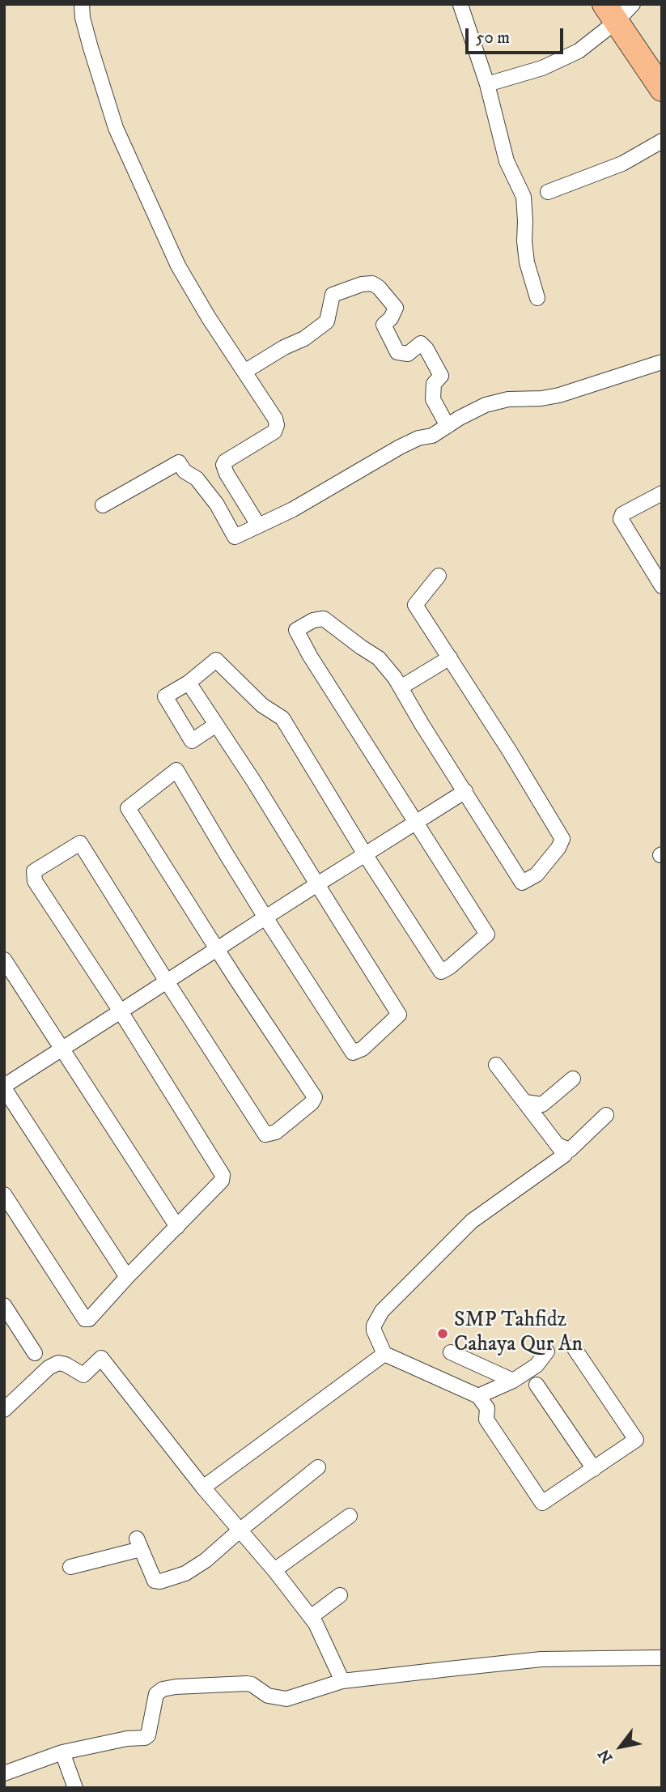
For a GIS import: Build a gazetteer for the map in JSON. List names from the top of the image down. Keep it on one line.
{"places":["SMP Tahfidz Cahaya Qur An"],"scale_bar":"50 m","north":"bottom left"}
